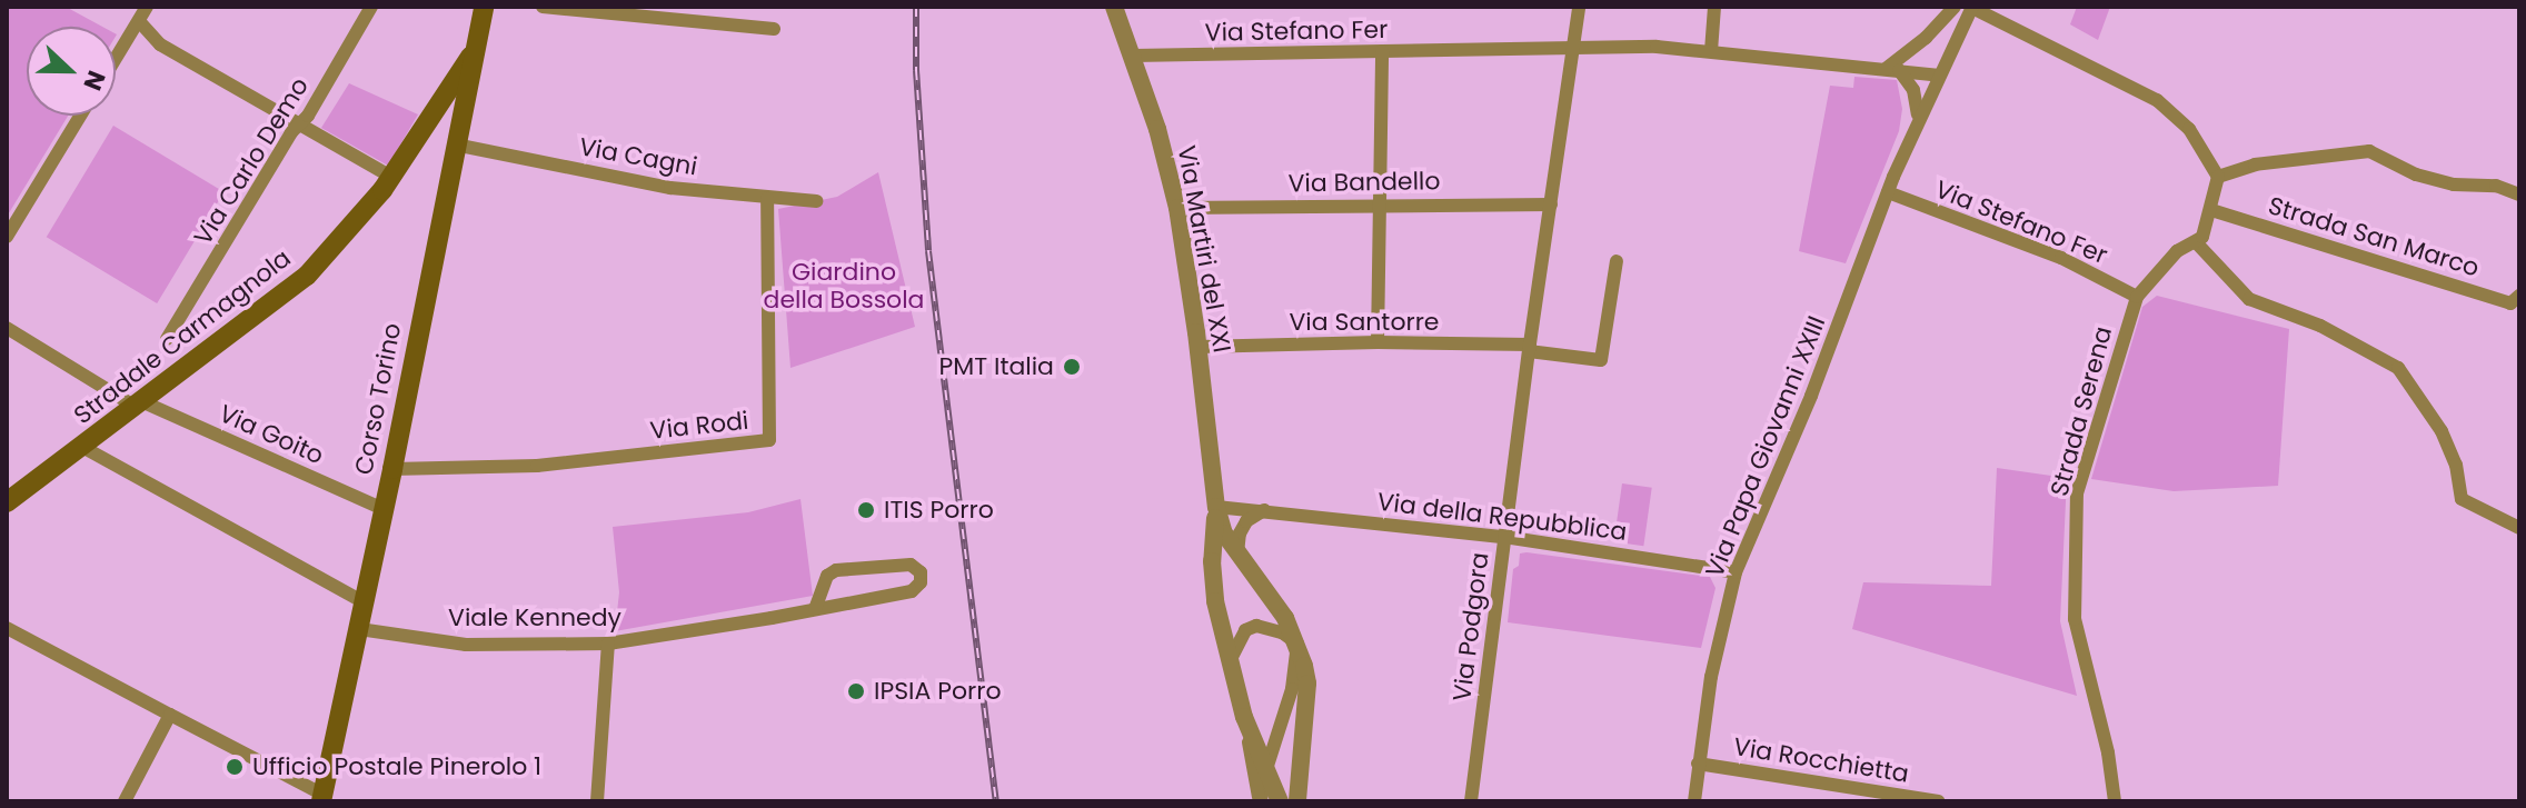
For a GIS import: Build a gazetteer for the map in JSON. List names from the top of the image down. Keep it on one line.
{"streets":{"main road":["Stradale Carmagnola","Corso Torino"],"street":["Via Stefano Fer","Via Cagni","Via Carlo Demo","Via Bandello","Strada San Marco","Via Martiri del XXI","Via Santorre","Strada Serena","Via Rodi","Via Goito","Via Papa Giovanni XXIII","Via della Repubblica","Viale Kennedy","Via Podgora","Via Rocchietta"]},"crossings":[["Via Stefano Fer","Via Martiri del XXI"],["Via Stefano Fer","Strada Serena"],["Via Stefano Fer","Via Papa Giovanni XXIII"],["Via Stefano Fer","Via Podgora"],["Via Cagni","Corso Torino"],["Via Cagni","Via Rodi"],["Via Bandello","Via Martiri del XXI"],["Via Bandello","Via Podgora"],["Via Martiri del XXI","Via Santorre"],["Via Martiri del XXI","Via della Repubblica"],["Via Santorre","Via Podgora"],["Stradale Carmagnola","Corso Torino"],["Stradale Carmagnola","Via Goito"],["Corso Torino","Via Rodi"],["Corso Torino","Via Goito"],["Corso Torino","Viale Kennedy"],["Via Papa Giovanni XXIII","Via della Repubblica"],["Via Papa Giovanni XXIII","Via Rocchietta"],["Via della Repubblica","Via Podgora"]],"parks":["Giardino della Bossola"],"places":["PMT Italia","ITIS Porro","IPSIA Porro","Ufficio Postale Pinerolo 1"],"north":"right"}
